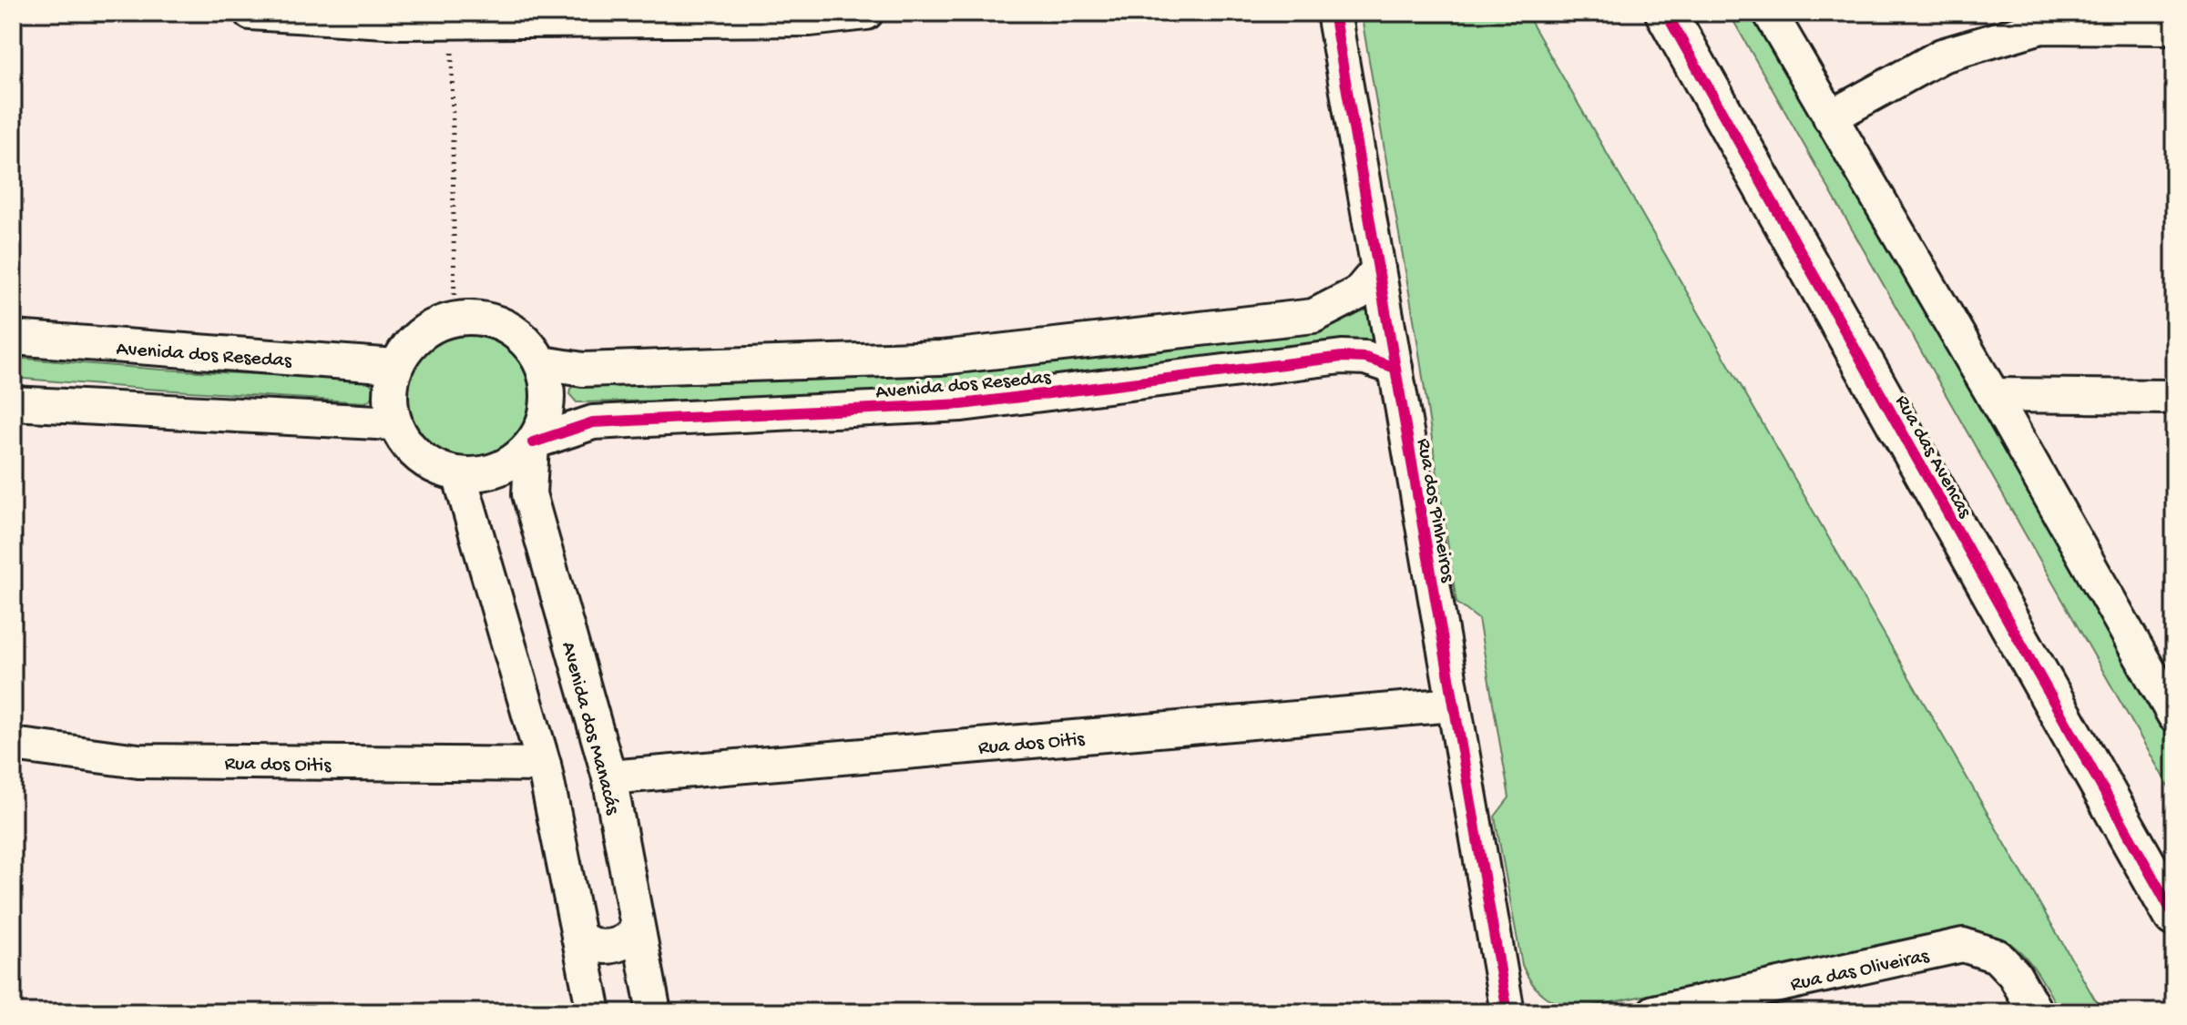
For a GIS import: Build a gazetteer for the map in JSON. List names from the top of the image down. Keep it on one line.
{"streets":{"street":["Avenida dos Resedas","Rua das Avencas","Rua dos Pinheiros","Avenida dos Manacás","Rua dos Oitis","Rua das Oliveiras"]},"crossings":[["Avenida dos Resedas","Rua dos Pinheiros"],["Avenida dos Resedas","Avenida dos Manacás"],["Rua dos Pinheiros","Rua dos Oitis"],["Avenida dos Manacás","Rua dos Oitis"]]}
